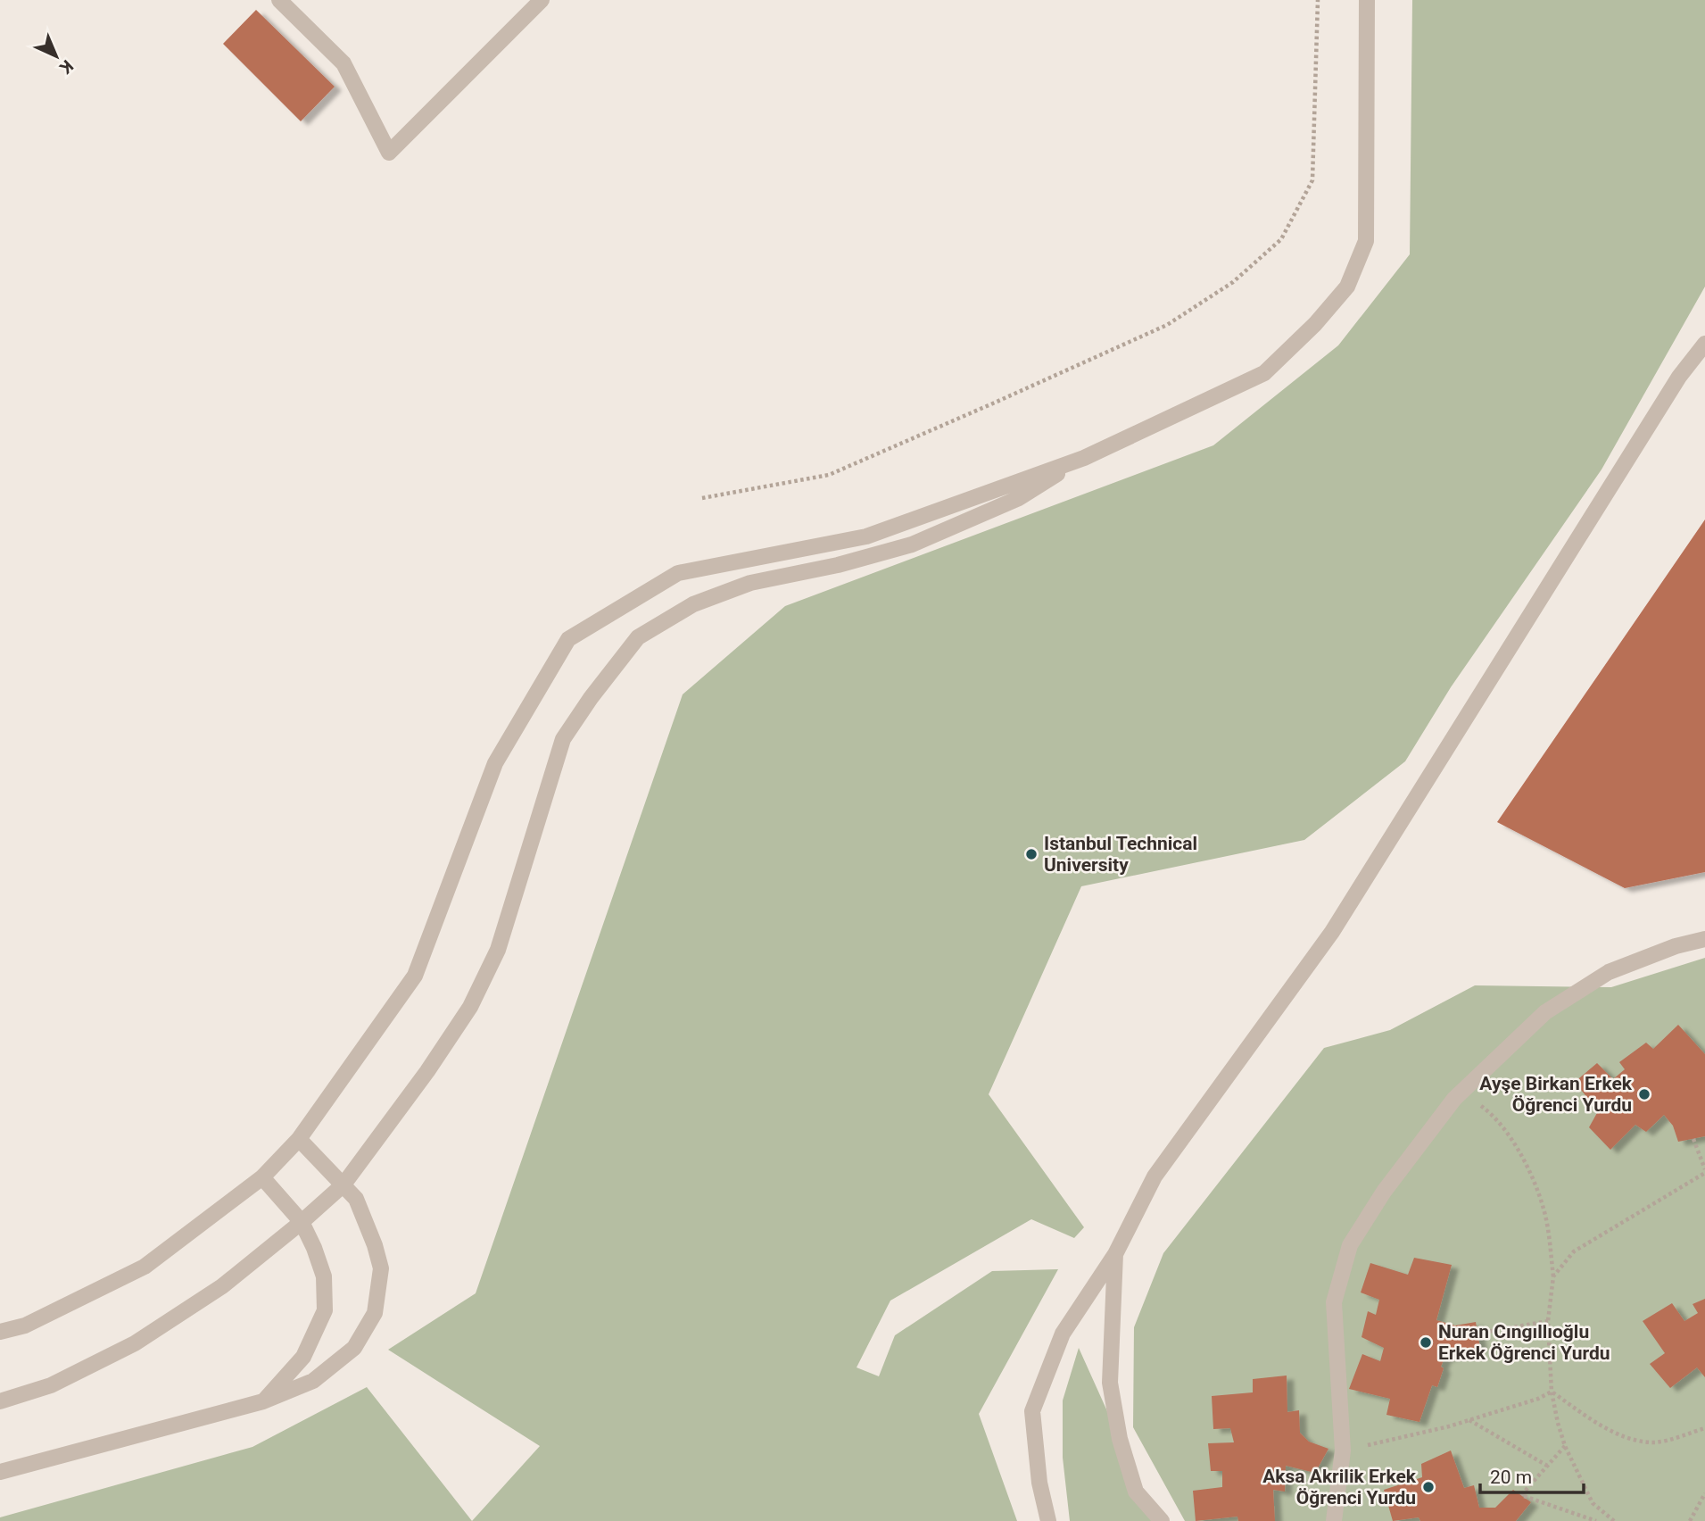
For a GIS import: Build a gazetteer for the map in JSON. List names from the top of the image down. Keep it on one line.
{"places":["Istanbul Technical University","Ayşe Birkan Erkek Öğrenci Yurdu","Nuran Cıngıllıoğlu Erkek Öğrenci Yurdu","Aksa Akrilik Erkek Öğrenci Yurdu"],"scale_bar":"20 m","north":"bottom right"}
